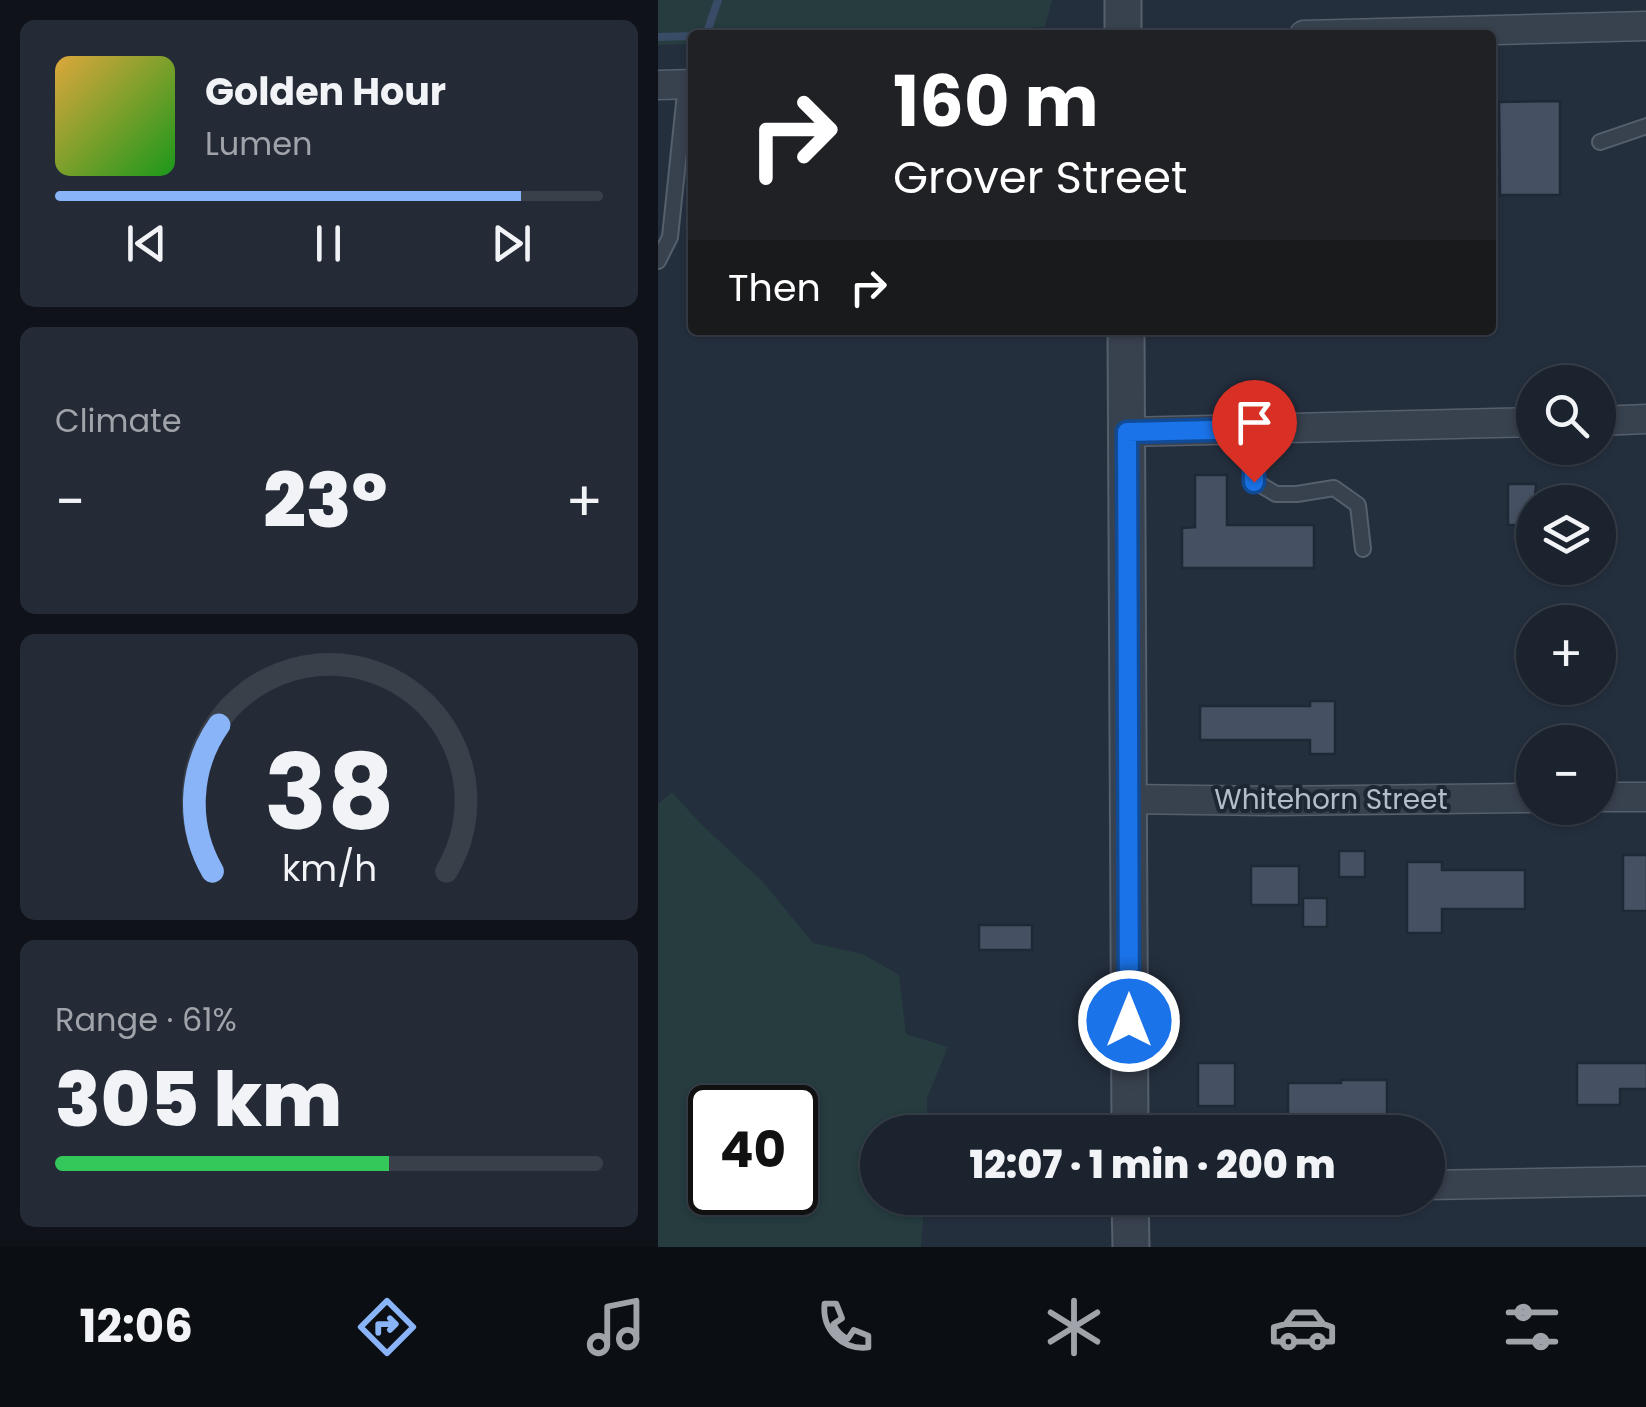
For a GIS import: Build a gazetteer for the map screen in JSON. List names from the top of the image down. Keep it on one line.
{"streets":{"street":["Whitehorn Street"]},"page":{"turn":["160 m","Grover Street"],"song":["Golden Hour","Lumen"],"then":"Then","tile":["Climate",["Range · 61%","305 km"]],"map_buttons":["+","−"],"heat":["−","23°","+"],"limit":"40","trip":"12:07 · 1 min · 200 m","tabs":"12:06","gauge":["38","km/h"]}}
